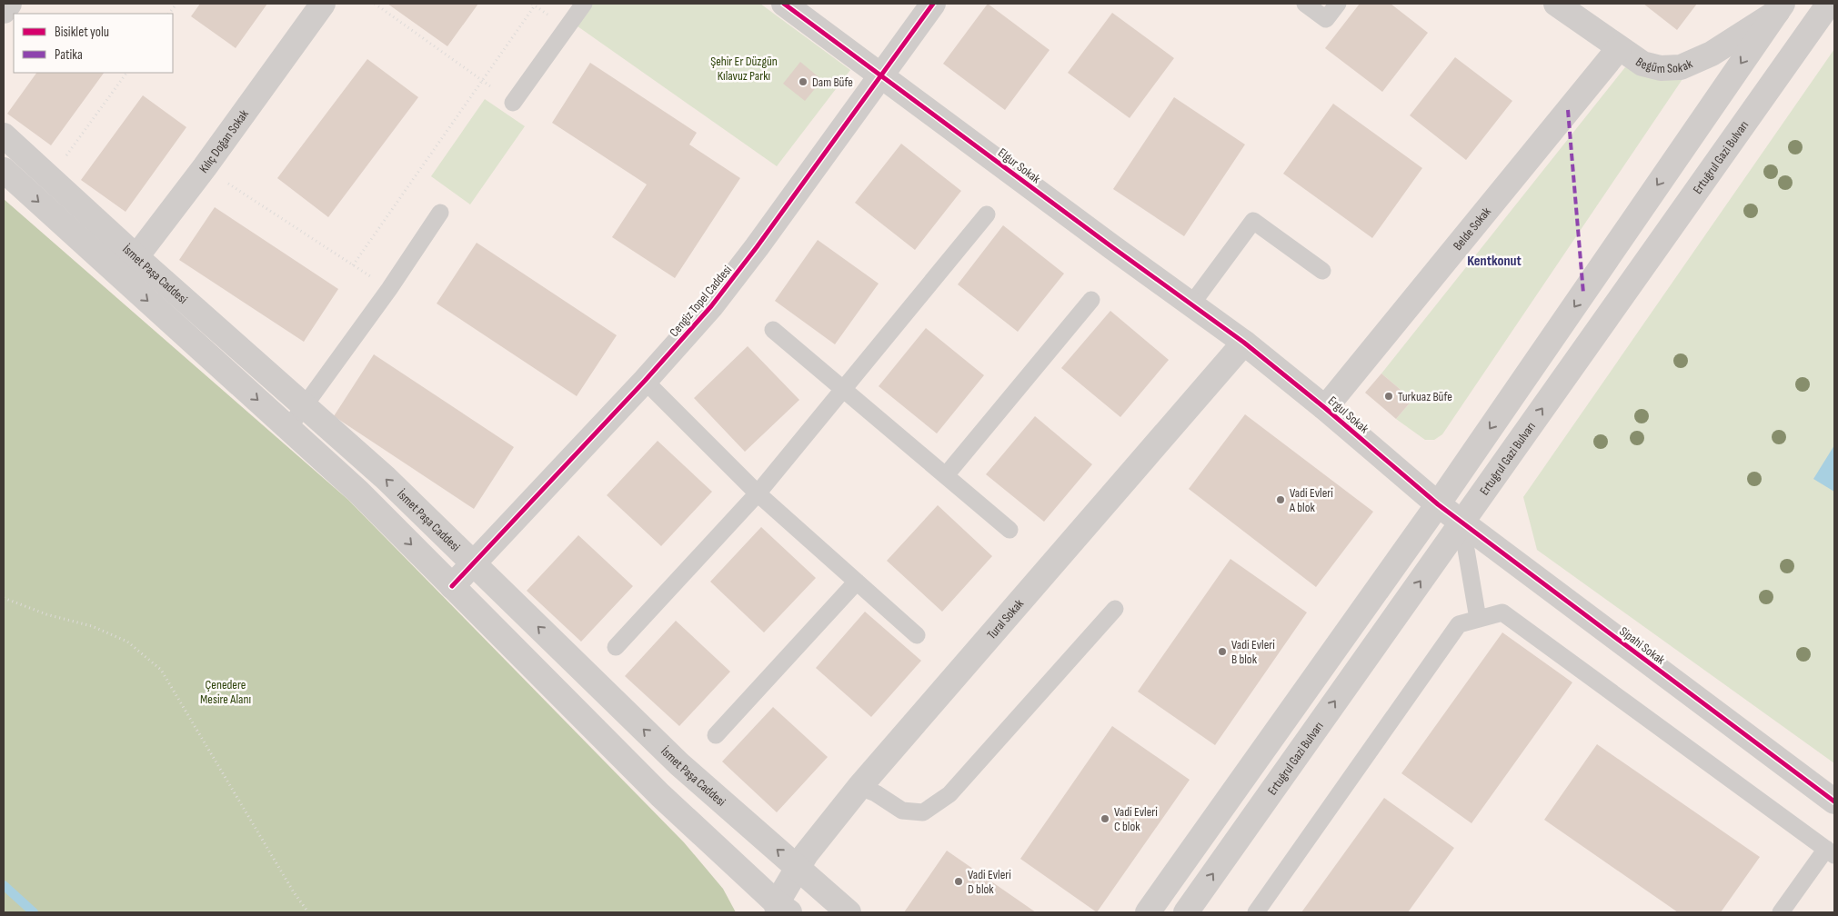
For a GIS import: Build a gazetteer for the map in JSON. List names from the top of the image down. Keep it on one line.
{"streets":{"main road":["Begüm Sokak","Kılıç Doğan Sokak","Ertuğrul Gazi Bulvarı","Elgur Sokak","Belde Sokak","İsmet Paşa Caddesi","Cengiz Topel Caddesi","Ergul Sokak","Tural Sokak","Sipahi Sokak"]},"crossings":[["Begüm Sokak","Belde Sokak"],["Kılıç Doğan Sokak","İsmet Paşa Caddesi"],["Ertuğrul Gazi Bulvarı","Sipahi Sokak"],["Elgur Sokak","Cengiz Topel Caddesi"],["Elgur Sokak","Ergul Sokak"],["Elgur Sokak","Tural Sokak"],["Belde Sokak","Ergul Sokak"],["İsmet Paşa Caddesi","Cengiz Topel Caddesi"],["İsmet Paşa Caddesi","Tural Sokak"],["Ergul Sokak","Tural Sokak"],["Ergul Sokak","Sipahi Sokak"]],"districts":["Kentkonut"],"parks":["Şehir Er Düzgün Kılavuz Parkı","Çenedere Mesire Alanı"],"places":["Dam Büfe","Turkuaz Büfe","Vadi Evleri A blok","Vadi Evleri B blok","Vadi Evleri C blok","Vadi Evleri D blok"],"legend":["Bisiklet yolu","Patika"]}
